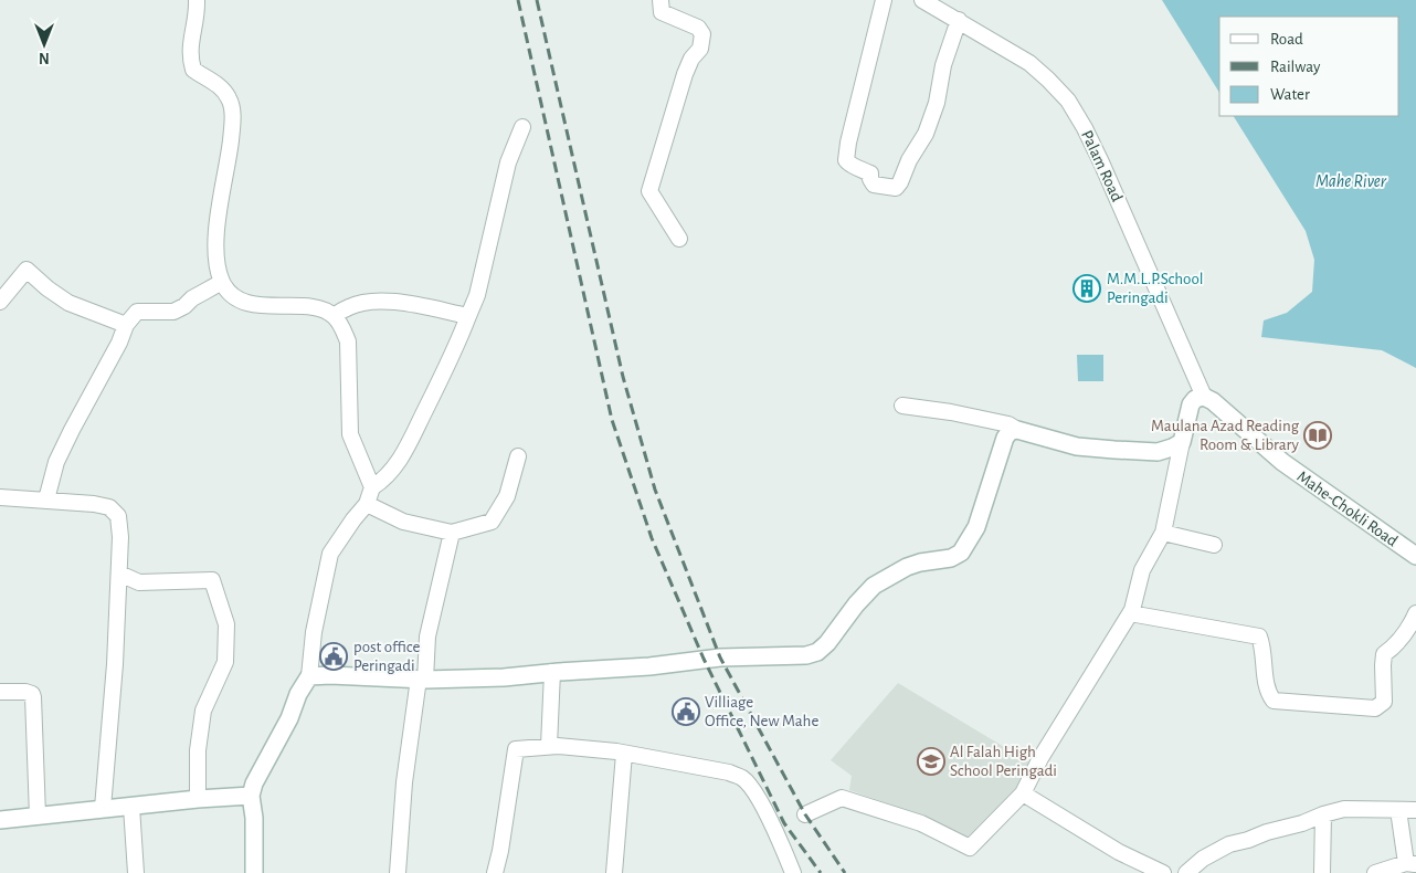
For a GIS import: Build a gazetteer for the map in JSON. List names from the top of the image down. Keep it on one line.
{"streets":{"main road":["Mahe-Chokli Road"],"street":["Palam Road"]},"crossings":[["Palam Road","Mahe-Chokli Road"]],"water":["Mahe River"],"places":{"building":["M.M.L.P.School Peringadi"],"library":["Maulana Azad Reading Room & Library"],"public building":["post office Peringadi","Villiage Office, New Mahe"],"school or university":["Al Falah High School Peringadi"]},"legend":["Road","Railway","Water"],"north":"bottom"}
